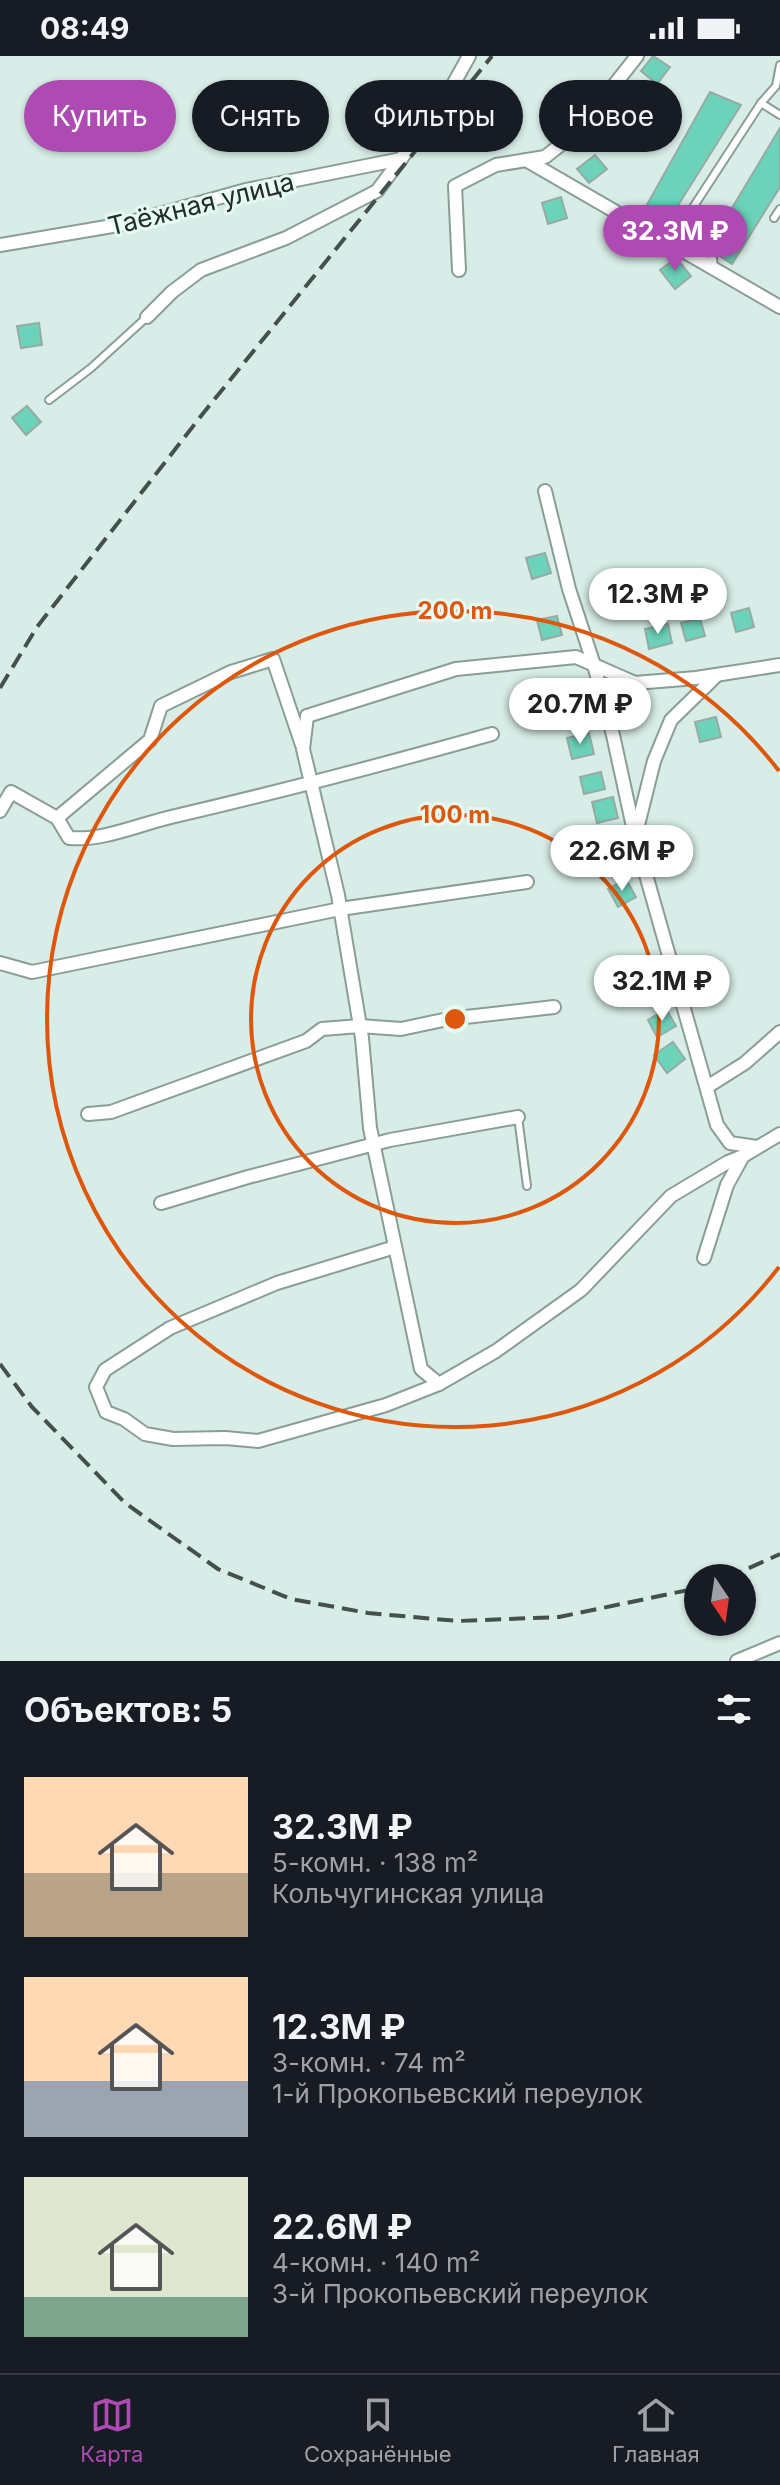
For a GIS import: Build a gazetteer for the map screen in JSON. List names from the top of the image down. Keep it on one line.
{"streets":{"street":["Таёжная улица"]},"north":"bottom","page":{"status":"08:49","chip":["Купить","Снять","Фильтры","Новое"],"price":["32.3M ₽","12.3M ₽","20.7M ₽","22.6M ₽","32.1M ₽"],"heading":"Объектов: 5","list":[{"name":"32.3M ₽","note":"5-комн. · 138 m² · Кольчугинская улица"},{"name":"12.3M ₽","note":"3-комн. · 74 m² · 1-й Прокопьевский переулок"},{"name":"22.6M ₽","note":"4-комн. · 140 m² · 3-й Прокопьевский переулок"}],"tabs":["Карта","Сохранённые","Главная"]},"rings":["200 m","100 m"]}
